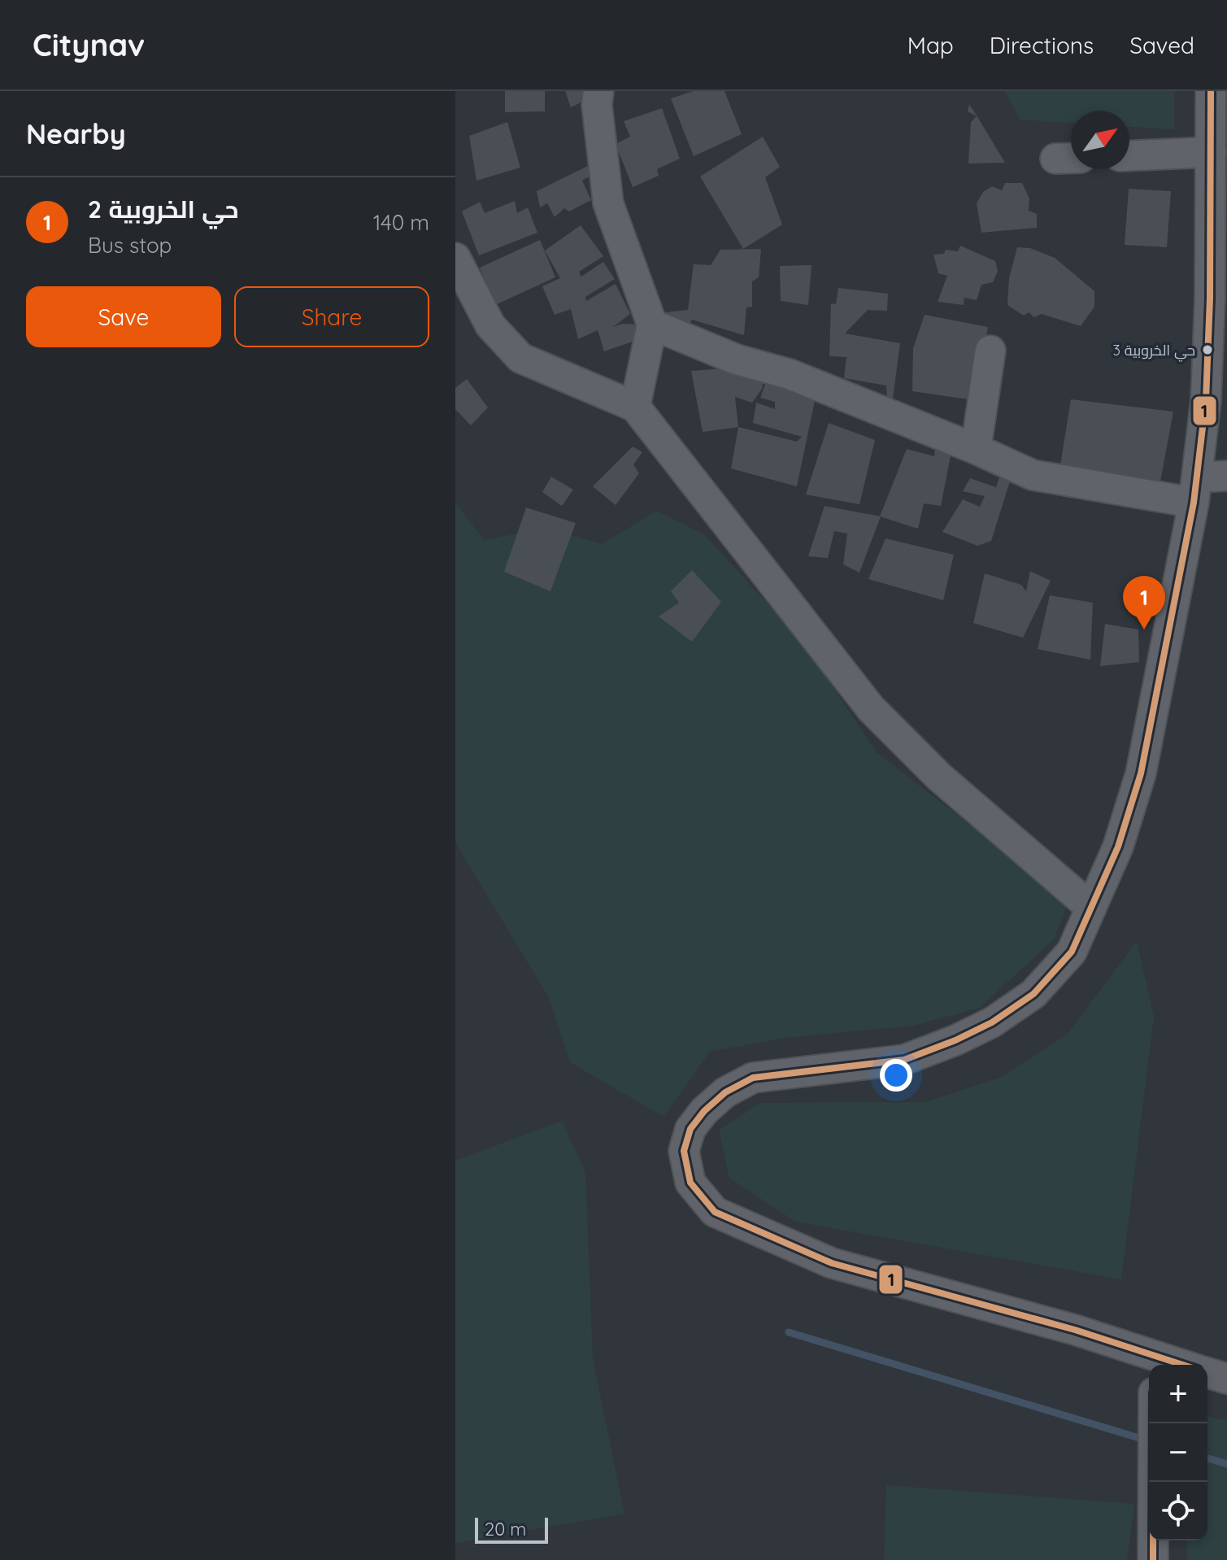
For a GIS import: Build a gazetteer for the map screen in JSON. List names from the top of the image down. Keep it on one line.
{"places":["حي الخروبية 3"],"lines":["transit line 1"],"scale_bar":"20 m","north":"top right","page":{"header":"Citynav","nav":["Map","Directions","Saved"],"heading":"Nearby","list":[{"mark":"1","name":"حي الخروبية 2","note":"Bus stop","value":"140 m"}],"buttons":["Save","Share"],"pins":"1","map_buttons":["+","−"],"scale":"20 m"}}
